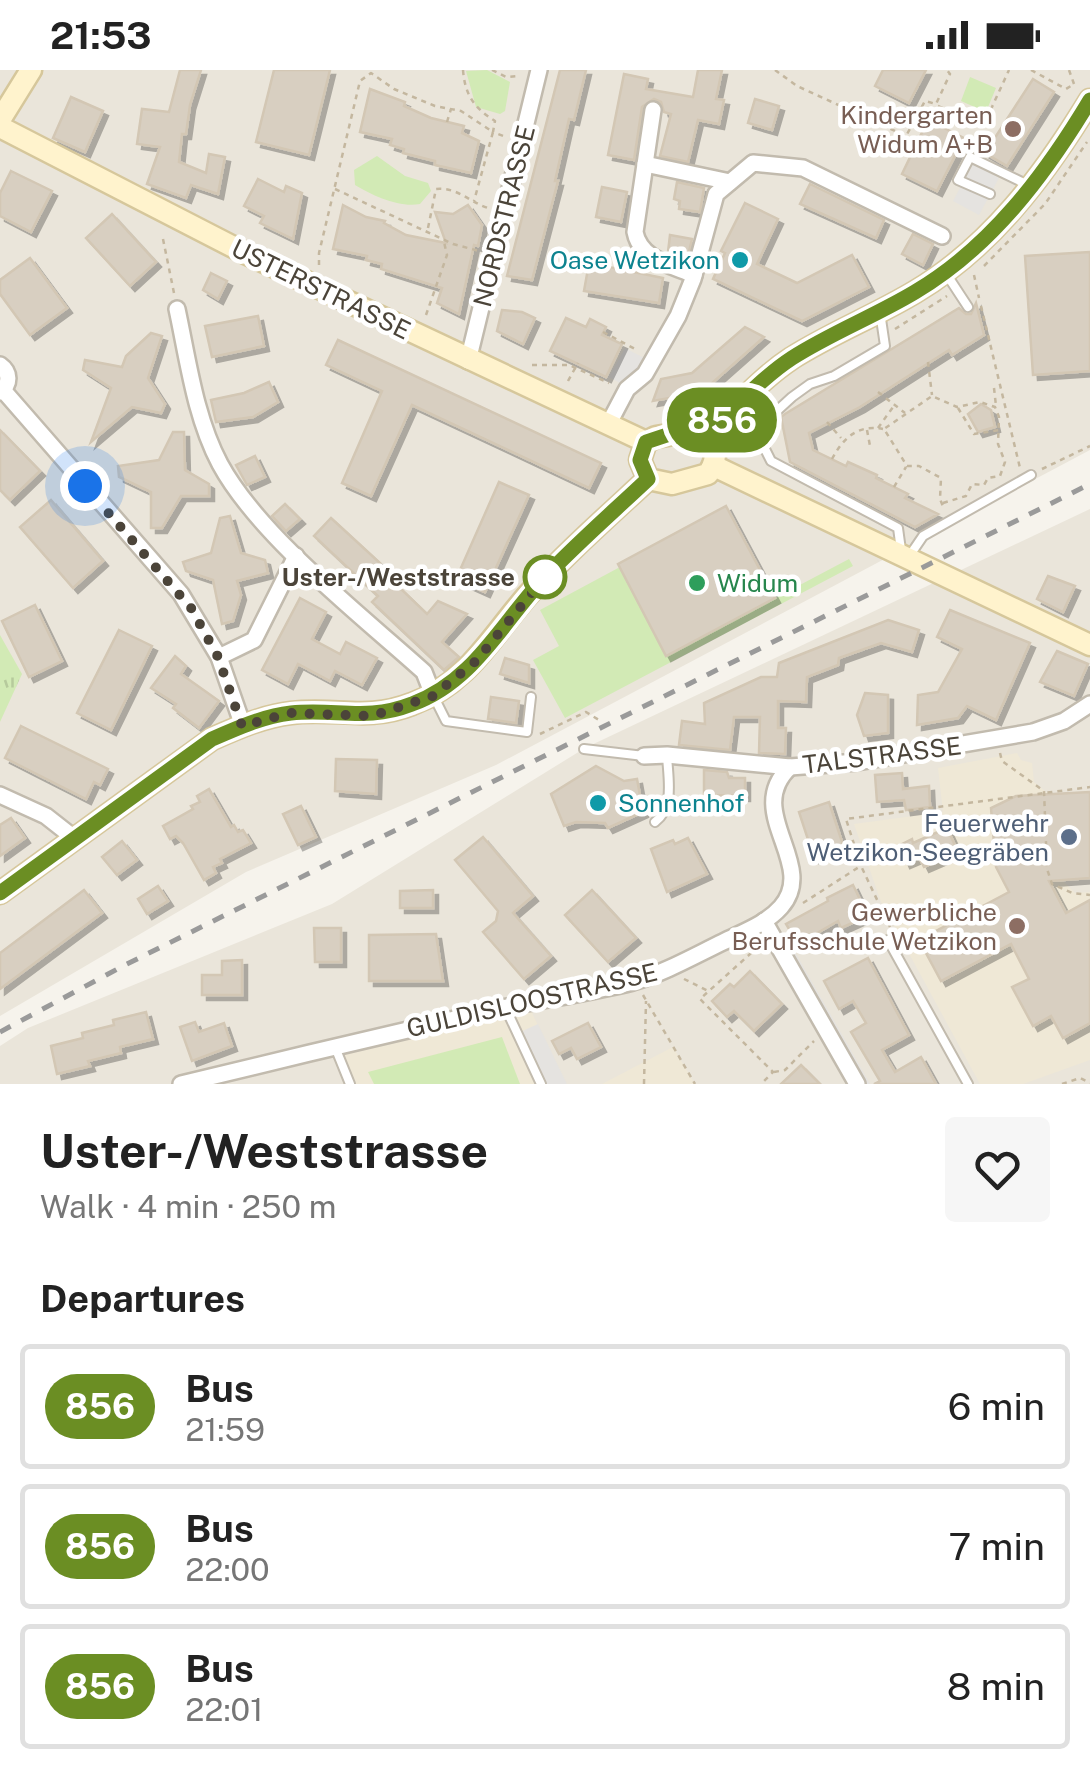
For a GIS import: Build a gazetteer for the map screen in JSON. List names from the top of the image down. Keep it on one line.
{"streets":{"main road":["USTERSTRASSE"],"street":["NORDSTRASSE","TALSTRASSE","GULDISLOOSTRASSE"]},"crossings":[["NORDSTRASSE","USTERSTRASSE"]],"places":["Kindergarten Widum A+B","Oase Wetzikon","Uster-/Weststrasse","Widum","Sonnenhof","Feuerwehr Wetzikon-Seegräben","Gewerbliche Berufsschule Wetzikon"],"lines":["bus line 856"],"page":{"status":"21:53","on_map":"856","heading":[["Uster-/Weststrasse","Walk · 4 min · 250 m"],"Departures"],"list":[{"mark":"856","name":"Bus","note":"21:59","value":"6 min"},{"mark":"856","name":"Bus","note":"22:00","value":"7 min"},{"mark":"856","name":"Bus","note":"22:01","value":"8 min"}]}}
